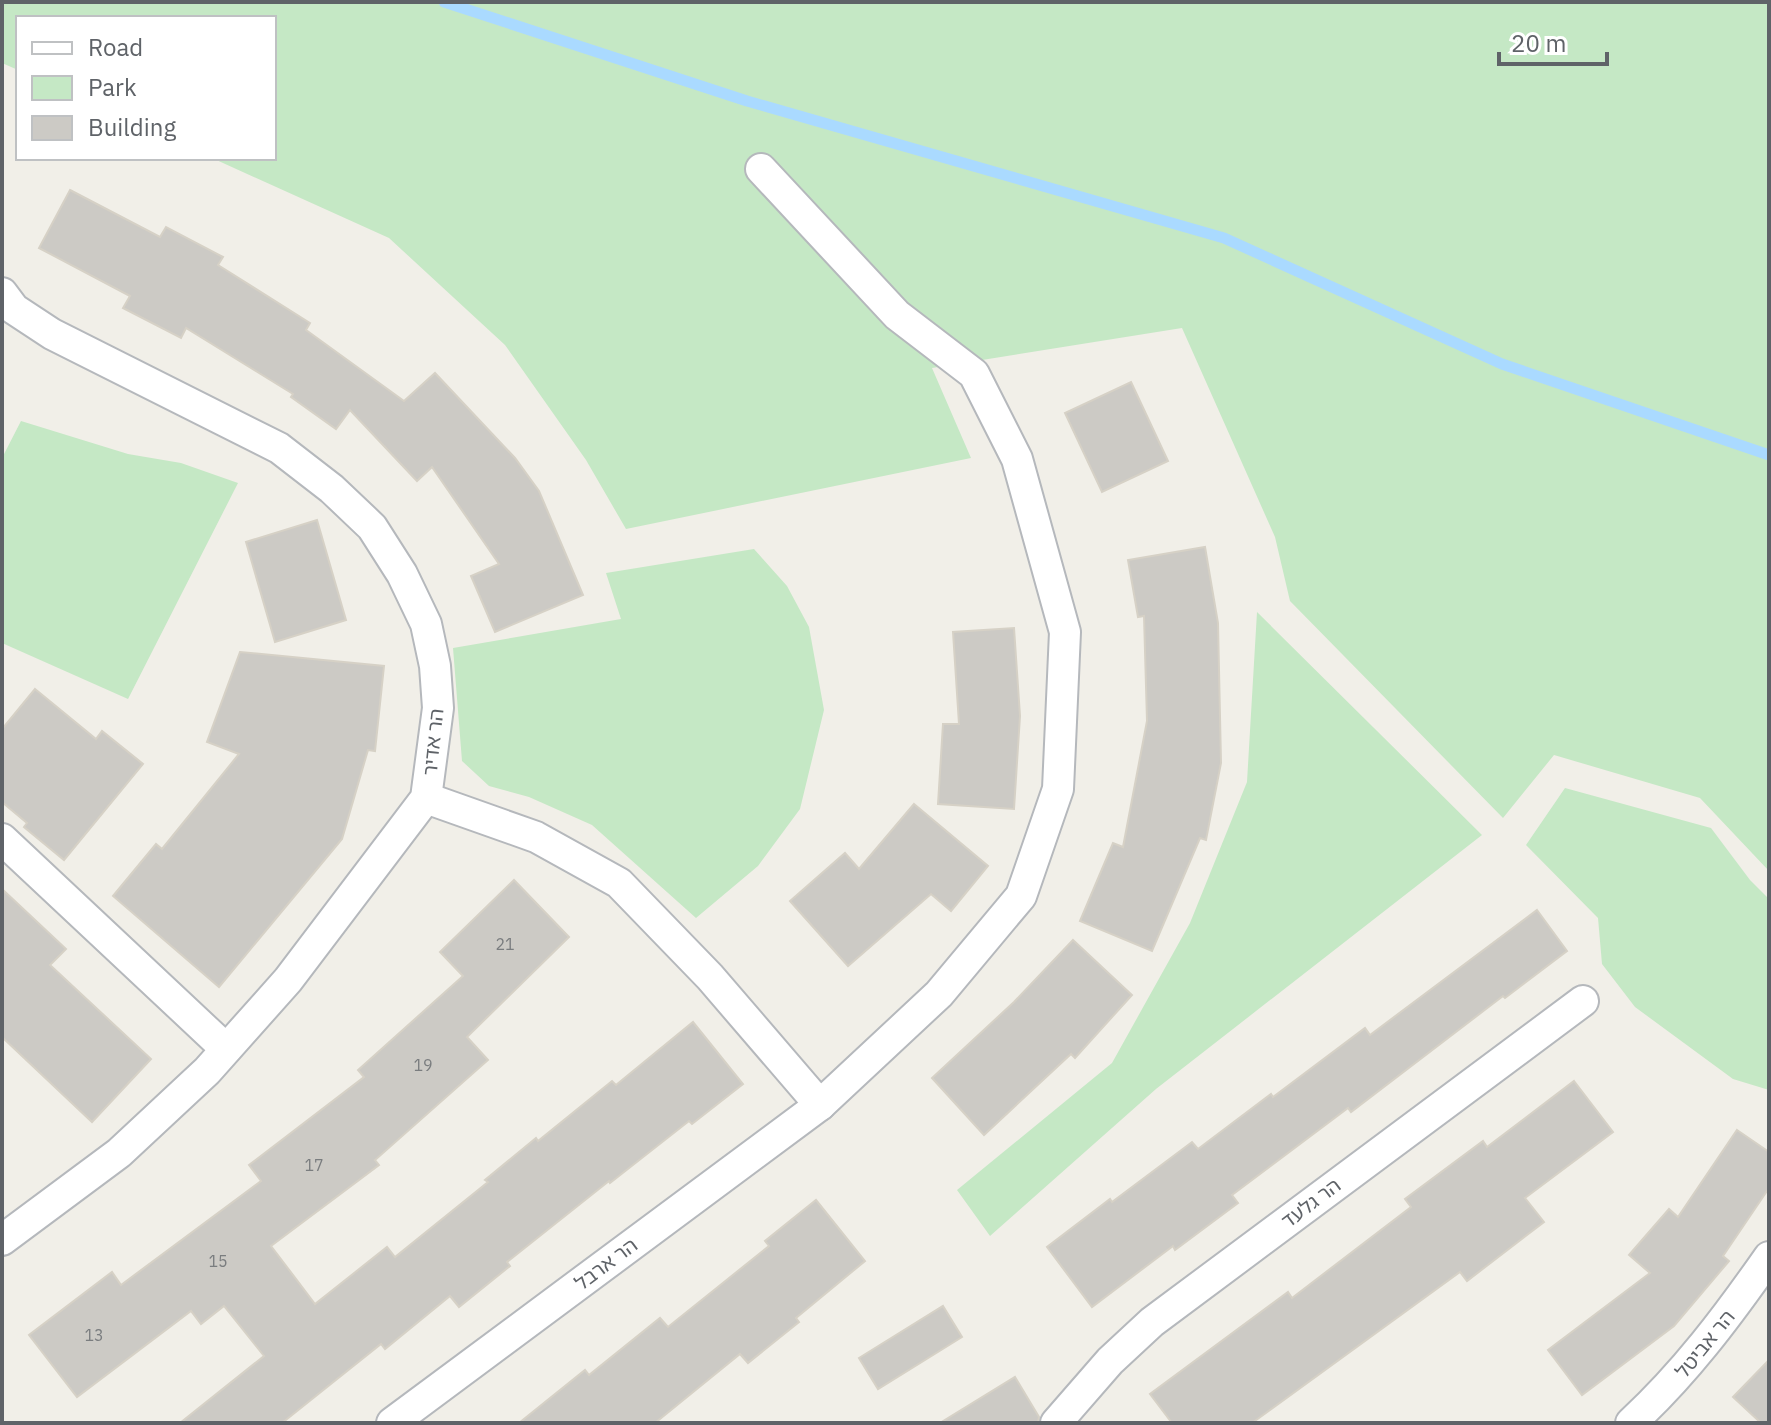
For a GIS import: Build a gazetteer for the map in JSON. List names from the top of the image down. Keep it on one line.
{"streets":{"street":["הר אדיר","הר גלעד","הר ארבל","הר אביטל"]},"house_numbers":["21","19","17","15","13"],"legend":["Road","Park","Building"],"scale_bar":"20 m"}
